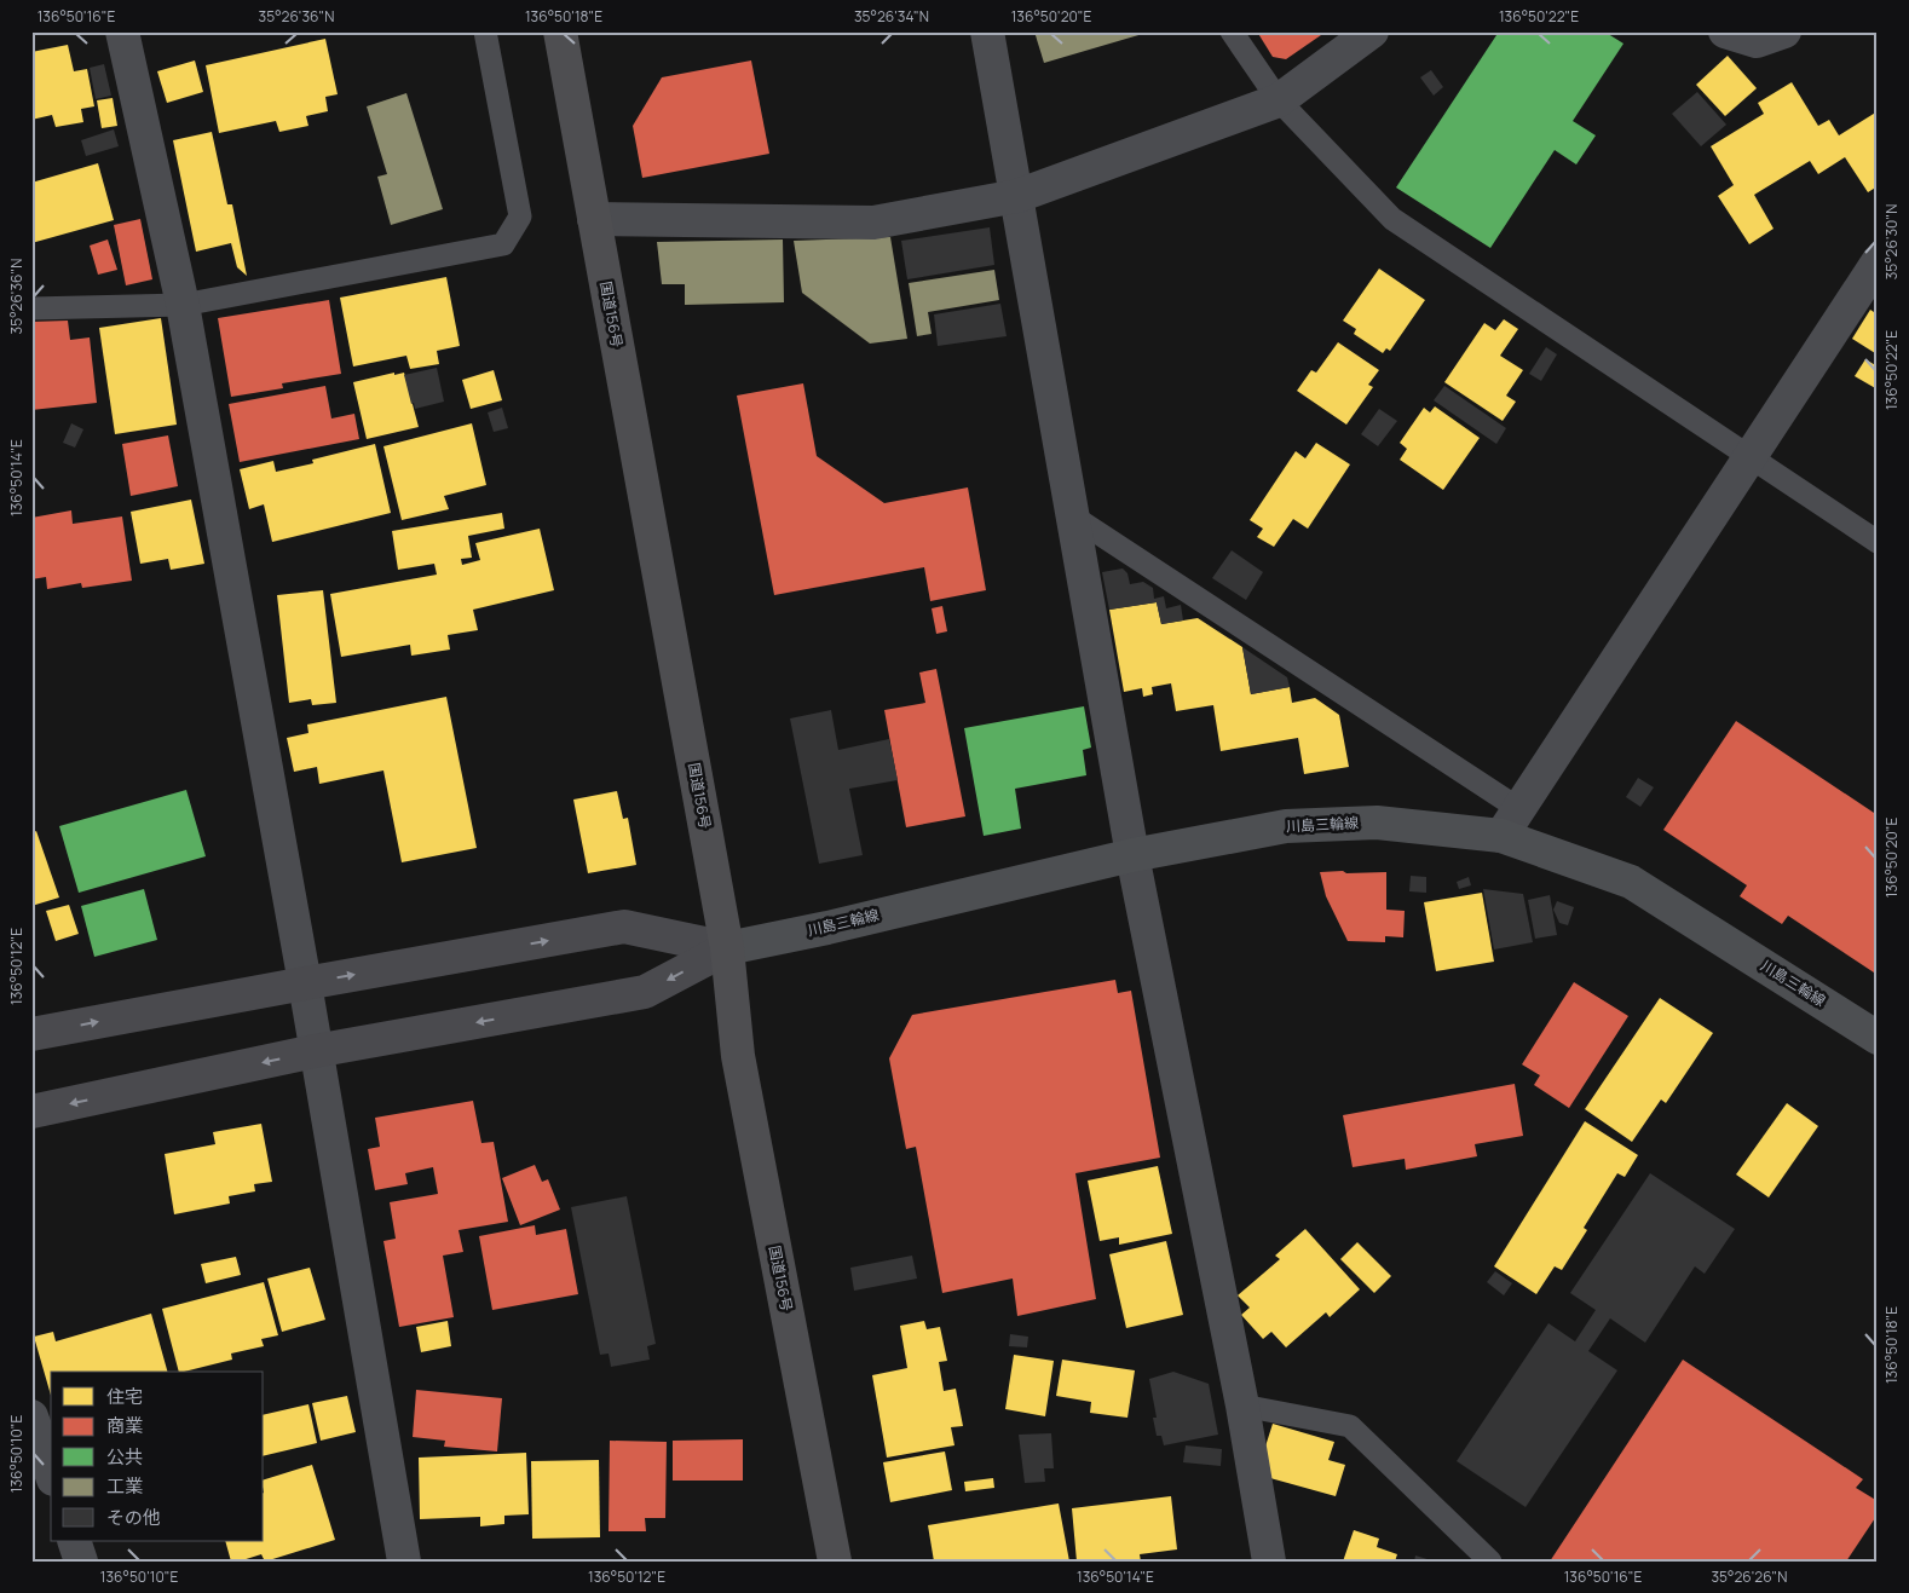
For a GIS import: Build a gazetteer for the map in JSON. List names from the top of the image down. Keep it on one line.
{"streets":{"highway":["国道156号"],"main road":["川島三輪線"]},"crossings":[["国道156号","川島三輪線"]],"legend":["住宅","商業","公共","工業","その他"],"coordinates":["136°50'16\"E","35°26'36\"N","136°50'18\"E","35°26'34\"N","136°50'20\"E","136°50'22\"E","35°26'30\"N","136°50'14\"E","136°50'12\"E","136°50'10\"E","35°26'26\"N"]}
